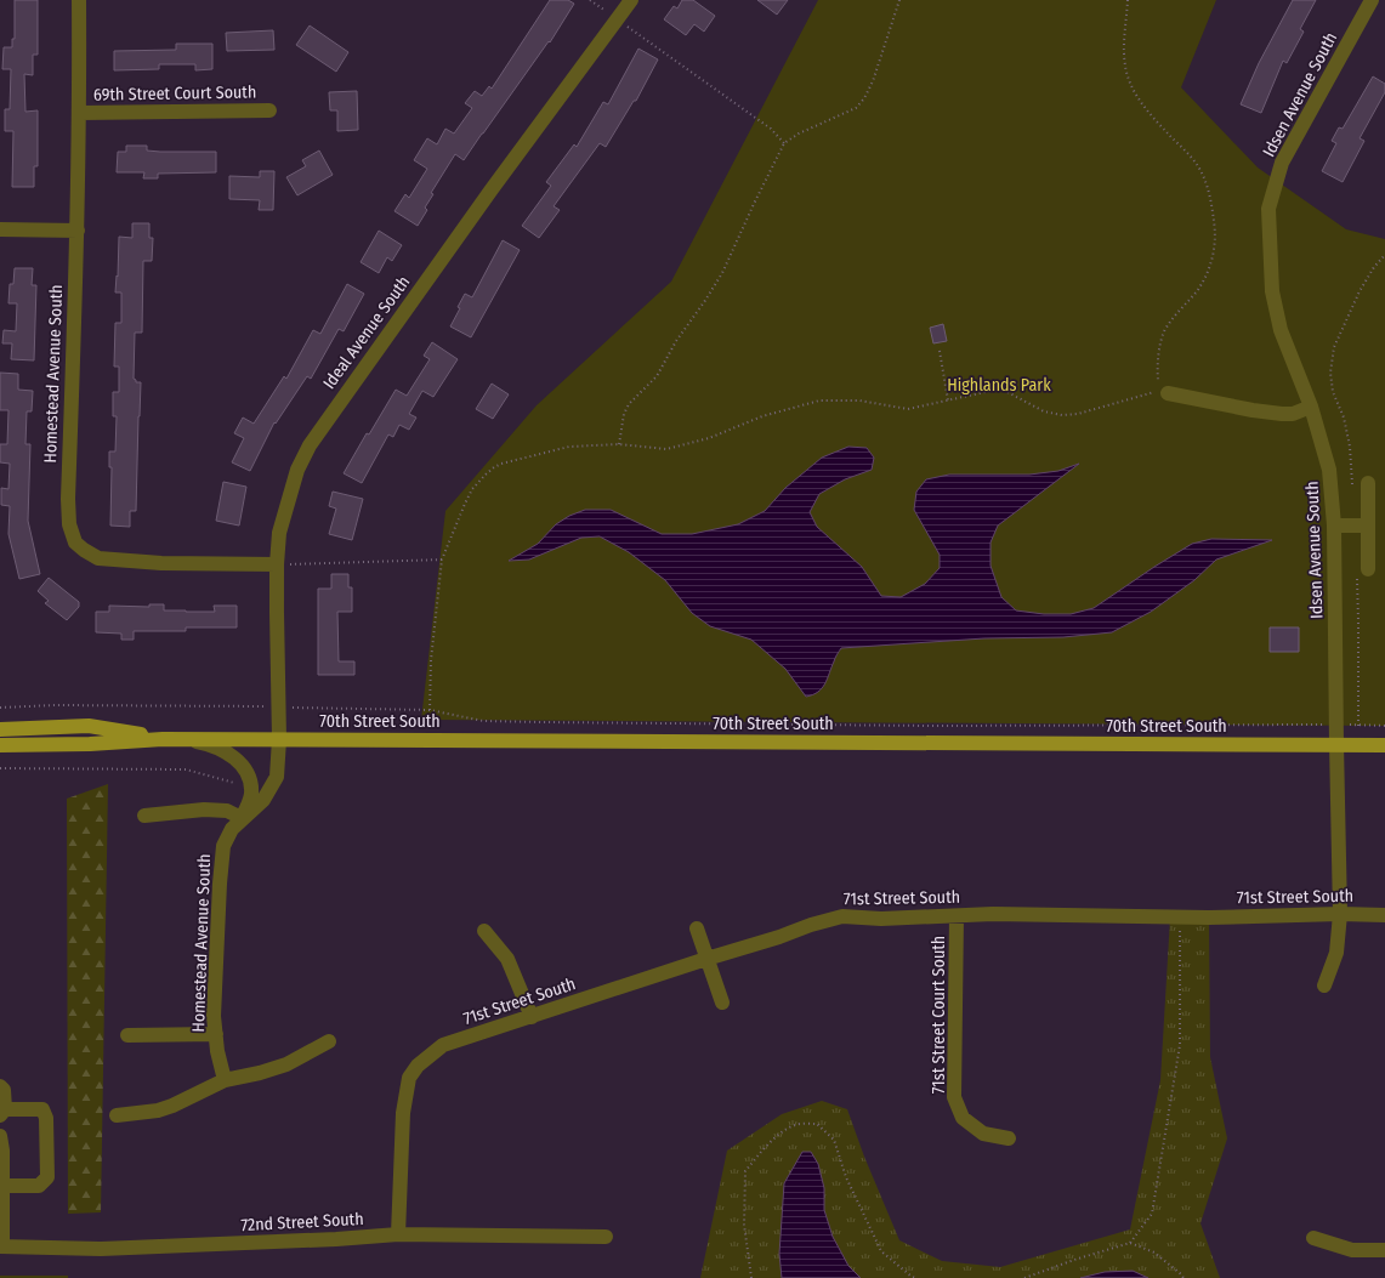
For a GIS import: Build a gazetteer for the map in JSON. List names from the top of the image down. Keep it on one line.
{"streets":{"main road":["70th Street South"],"street":["69th Street Court South","Idsen Avenue South","Ideal Avenue South","Homestead Avenue South","71st Street South","71st Street Court South","72nd Street South"]},"crossings":[["69th Street Court South","Homestead Avenue South"],["Idsen Avenue South","70th Street South"],["Idsen Avenue South","71st Street South"],["Ideal Avenue South","Homestead Avenue South"],["Ideal Avenue South","70th Street South"],["Homestead Avenue South","70th Street South"],["71st Street South","71st Street Court South"],["71st Street South","72nd Street South"]],"parks":["Highlands Park"]}
